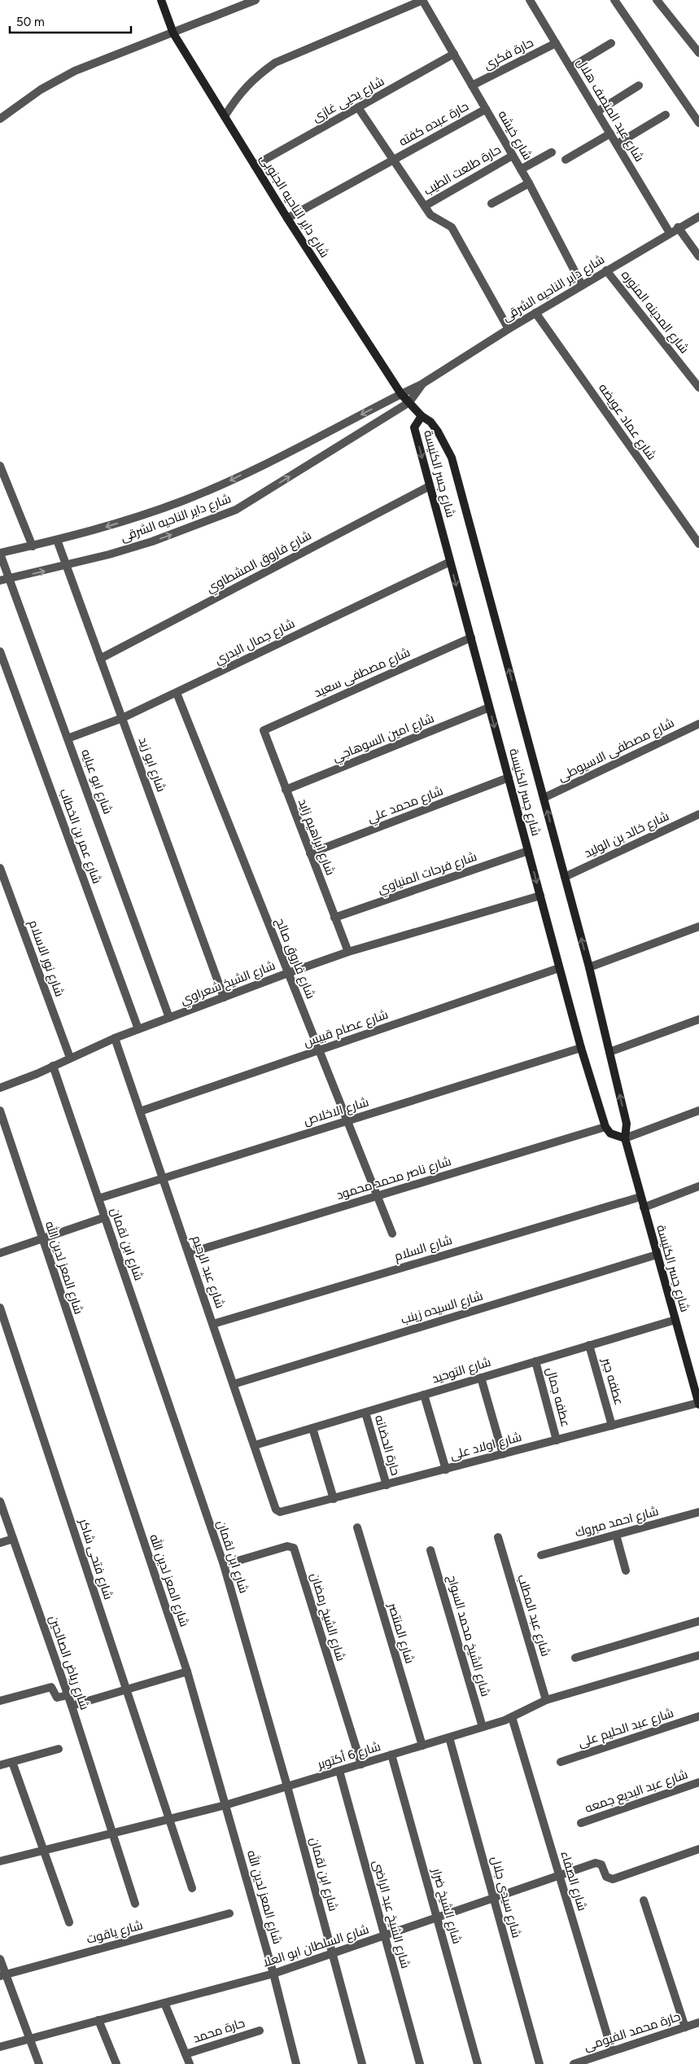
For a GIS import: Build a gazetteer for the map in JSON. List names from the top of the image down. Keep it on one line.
{"streets":{"main road":["شارع داير الناحيه الجنوبى","شارع جسر الكنيسة"],"street":["حارة فكرى","شارع يحيى غازى","شارع عبد المنصف هلال","حارة عبده كفته","شارع خيشه","حارة طلعت الطيب","شارع داير الناحيه الشرقى","شارع المدينه المنوره","شارع عماد عويضه","شارع فاروق المشطاوي","شارع جمال البدري","شارع مصطفى سعيد","شارع امين السوهاجي","شارع مصطفى الاسيوطى","شارع ابو زيد","شارع ابو عبايه","شارع محمد علي","شارع خالد بن الوليد","شارع عمر بن الخطاب","شارع ابراهيم زايد","شارع فرحات المنياوي","شارع نور الاسلام","شارع فاروق صالح","شارع الشيخ شعراوي","شارع عصام قبيس","شارع الاخلاص","شارع ناصر محمد محمود","شارع ابن لقمان","شارع السلام","شارع المعز لدين الله","شارع عبد الرحيم","شارع السيده زينب","شارع التوحيد","عطفه جبر","عطفه جمال","حارة الحضانه","شارع اولاد على","شارع احمد مبروك","شارع فتحى شاكر","شارع عبد المطلب","شارع الشيخ رمضان","شارع المنتصر","شارع الشيخ محمد السواح","شارع رياض الصالحين","شارع عبد الحليم على","شارع 6 أكتوبر","شارع عبد البديع جمعه","شارع الصفاء","شارع سيدى جلال","شارع الشيخ ضرار","شارع الشيخ عبد الراضى","شارع ياقوت","شارع السلطان ابو العلا","حارة محمد","حارة محمد الفيومى"]},"crossings":[["حارة فكرى","شارع عبد المنصف هلال"],["حارة فكرى","شارع خيشه"],["شارع يحيى غازى","شارع خيشه"],["شارع يحيى غازى","شارع داير الناحيه الجنوبى"],["شارع عبد المنصف هلال","شارع داير الناحيه الشرقى"],["حارة عبده كفته","شارع خيشه"],["حارة عبده كفته","شارع داير الناحيه الجنوبى"],["شارع خيشه","حارة طلعت الطيب"],["شارع خيشه","شارع داير الناحيه الشرقى"],["شارع داير الناحيه الجنوبى","شارع داير الناحيه الشرقى"],["شارع داير الناحيه الجنوبى","شارع جسر الكنيسة"],["شارع داير الناحيه الشرقى","شارع المدينه المنوره"],["شارع داير الناحيه الشرقى","شارع عماد عويضه"],["شارع داير الناحيه الشرقى","شارع ابو زيد"],["شارع داير الناحيه الشرقى","شارع ابو عبايه"],["شارع جسر الكنيسة","شارع فاروق المشطاوي"],["شارع جسر الكنيسة","شارع جمال البدري"],["شارع جسر الكنيسة","شارع مصطفى سعيد"],["شارع جسر الكنيسة","شارع امين السوهاجي"],["شارع جسر الكنيسة","شارع مصطفى الاسيوطى"],["شارع جسر الكنيسة","شارع محمد علي"],["شارع جسر الكنيسة","شارع خالد بن الوليد"],["شارع جسر الكنيسة","شارع فرحات المنياوي"],["شارع جسر الكنيسة","شارع الشيخ شعراوي"],["شارع جسر الكنيسة","شارع عصام قبيس"],["شارع جسر الكنيسة","شارع الاخلاص"],["شارع جسر الكنيسة","شارع ناصر محمد محمود"],["شارع جسر الكنيسة","شارع السلام"],["شارع جسر الكنيسة","شارع السيده زينب"],["شارع جسر الكنيسة","شارع التوحيد"],["شارع جسر الكنيسة","شارع اولاد على"],["شارع فاروق المشطاوي","شارع ابو زيد"],["شارع جمال البدري","شارع ابو زيد"],["شارع جمال البدري","شارع ابو عبايه"],["شارع جمال البدري","شارع فاروق صالح"],["شارع مصطفى سعيد","شارع ابراهيم زايد"],["شارع امين السوهاجي","شارع ابراهيم زايد"],["شارع ابو زيد","شارع الشيخ شعراوي"],["شارع ابو عبايه","شارع الشيخ شعراوي"],["شارع محمد علي","شارع ابراهيم زايد"],["شارع عمر بن الخطاب","شارع الشيخ شعراوي"],["شارع ابراهيم زايد","شارع فرحات المنياوي"],["شارع ابراهيم زايد","شارع الشيخ شعراوي"],["شارع نور الاسلام","شارع الشيخ شعراوي"],["شارع فاروق صالح","شارع الشيخ شعراوي"],["شارع فاروق صالح","شارع عصام قبيس"],["شارع فاروق صالح","شارع الاخلاص"],["شارع فاروق صالح","شارع ناصر محمد محمود"],["شارع الشيخ شعراوي","شارع ابن لقمان"],["شارع الشيخ شعراوي","شارع عبد الرحيم"],["شارع عصام قبيس","شارع عبد الرحيم"],["شارع الاخلاص","شارع ابن لقمان"],["شارع الاخلاص","شارع عبد الرحيم"],["شارع ناصر محمد محمود","شارع عبد الرحيم"],["شارع ابن لقمان","شارع الشيخ رمضان"],["شارع ابن لقمان","شارع 6 أكتوبر"],["شارع ابن لقمان","شارع السلطان ابو العلا"],["شارع السلام","شارع عبد الرحيم"],["شارع المعز لدين الله","شارع 6 أكتوبر"],["شارع المعز لدين الله","شارع السلطان ابو العلا"],["شارع عبد الرحيم","شارع السيده زينب"],["شارع عبد الرحيم","شارع التوحيد"],["شارع عبد الرحيم","شارع اولاد على"],["شارع التوحيد","عطفه جبر"],["شارع التوحيد","عطفه جمال"],["شارع التوحيد","حارة الحضانه"],["عطفه جبر","شارع اولاد على"],["عطفه جمال","شارع اولاد على"],["حارة الحضانه","شارع اولاد على"],["شارع فتحى شاكر","شارع 6 أكتوبر"],["شارع عبد المطلب","شارع 6 أكتوبر"],["شارع الشيخ رمضان","شارع 6 أكتوبر"],["شارع المنتصر","شارع 6 أكتوبر"],["شارع الشيخ محمد السواح","شارع 6 أكتوبر"],["شارع رياض الصالحين","شارع 6 أكتوبر"],["شارع 6 أكتوبر","شارع الصفاء"],["شارع 6 أكتوبر","شارع سيدى جلال"],["شارع 6 أكتوبر","شارع الشيخ ضرار"],["شارع 6 أكتوبر","شارع الشيخ عبد الراضى"],["شارع الصفاء","شارع السلطان ابو العلا"],["شارع الصفاء","حارة محمد الفيومى"],["شارع سيدى جلال","شارع السلطان ابو العلا"],["شارع الشيخ ضرار","شارع السلطان ابو العلا"],["شارع الشيخ عبد الراضى","شارع السلطان ابو العلا"]],"scale_bar":"50 m"}
